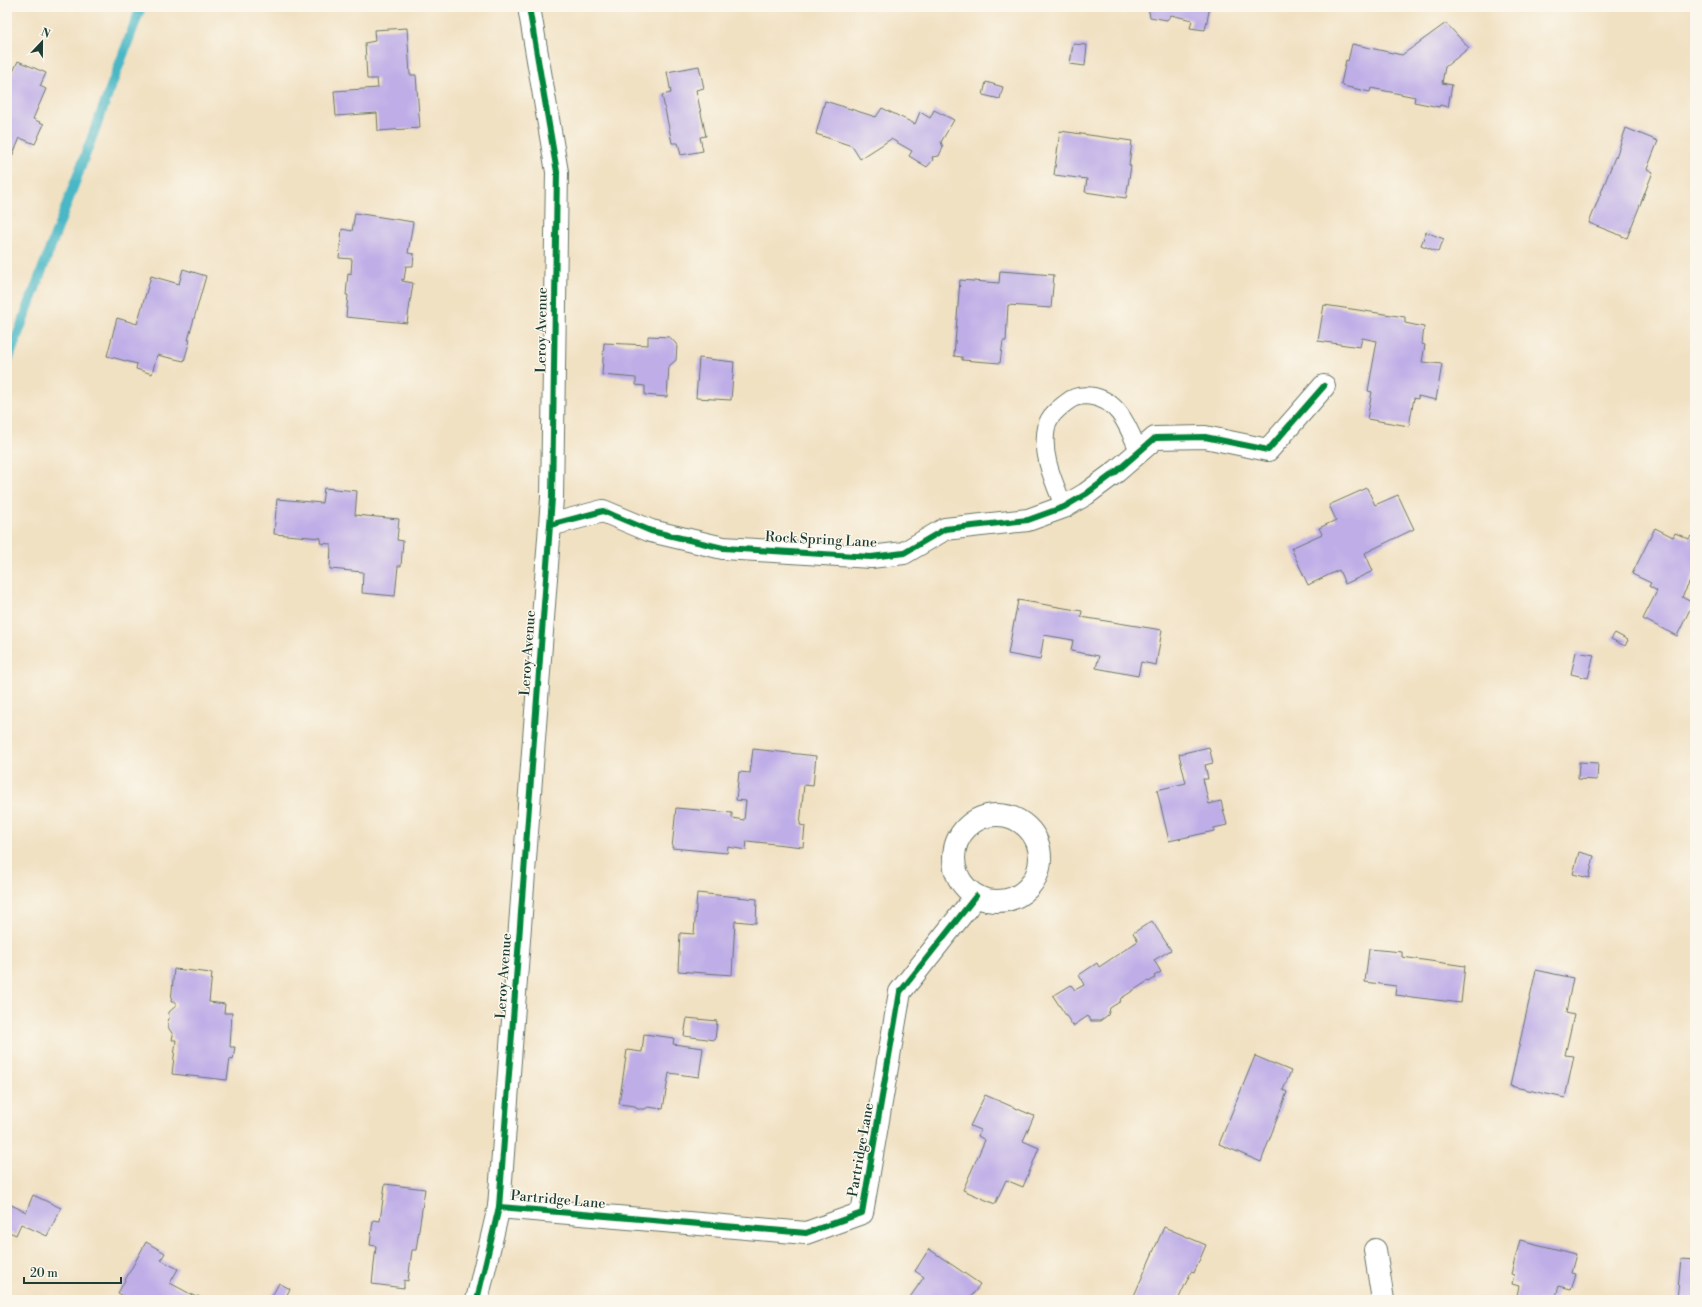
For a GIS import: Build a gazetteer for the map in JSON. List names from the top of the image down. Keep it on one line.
{"streets":{"street":["Leroy Avenue","Rock Spring Lane","Partridge Lane"]},"crossings":[["Leroy Avenue","Rock Spring Lane"],["Leroy Avenue","Partridge Lane"]],"scale_bar":"20 m","north":"top"}
